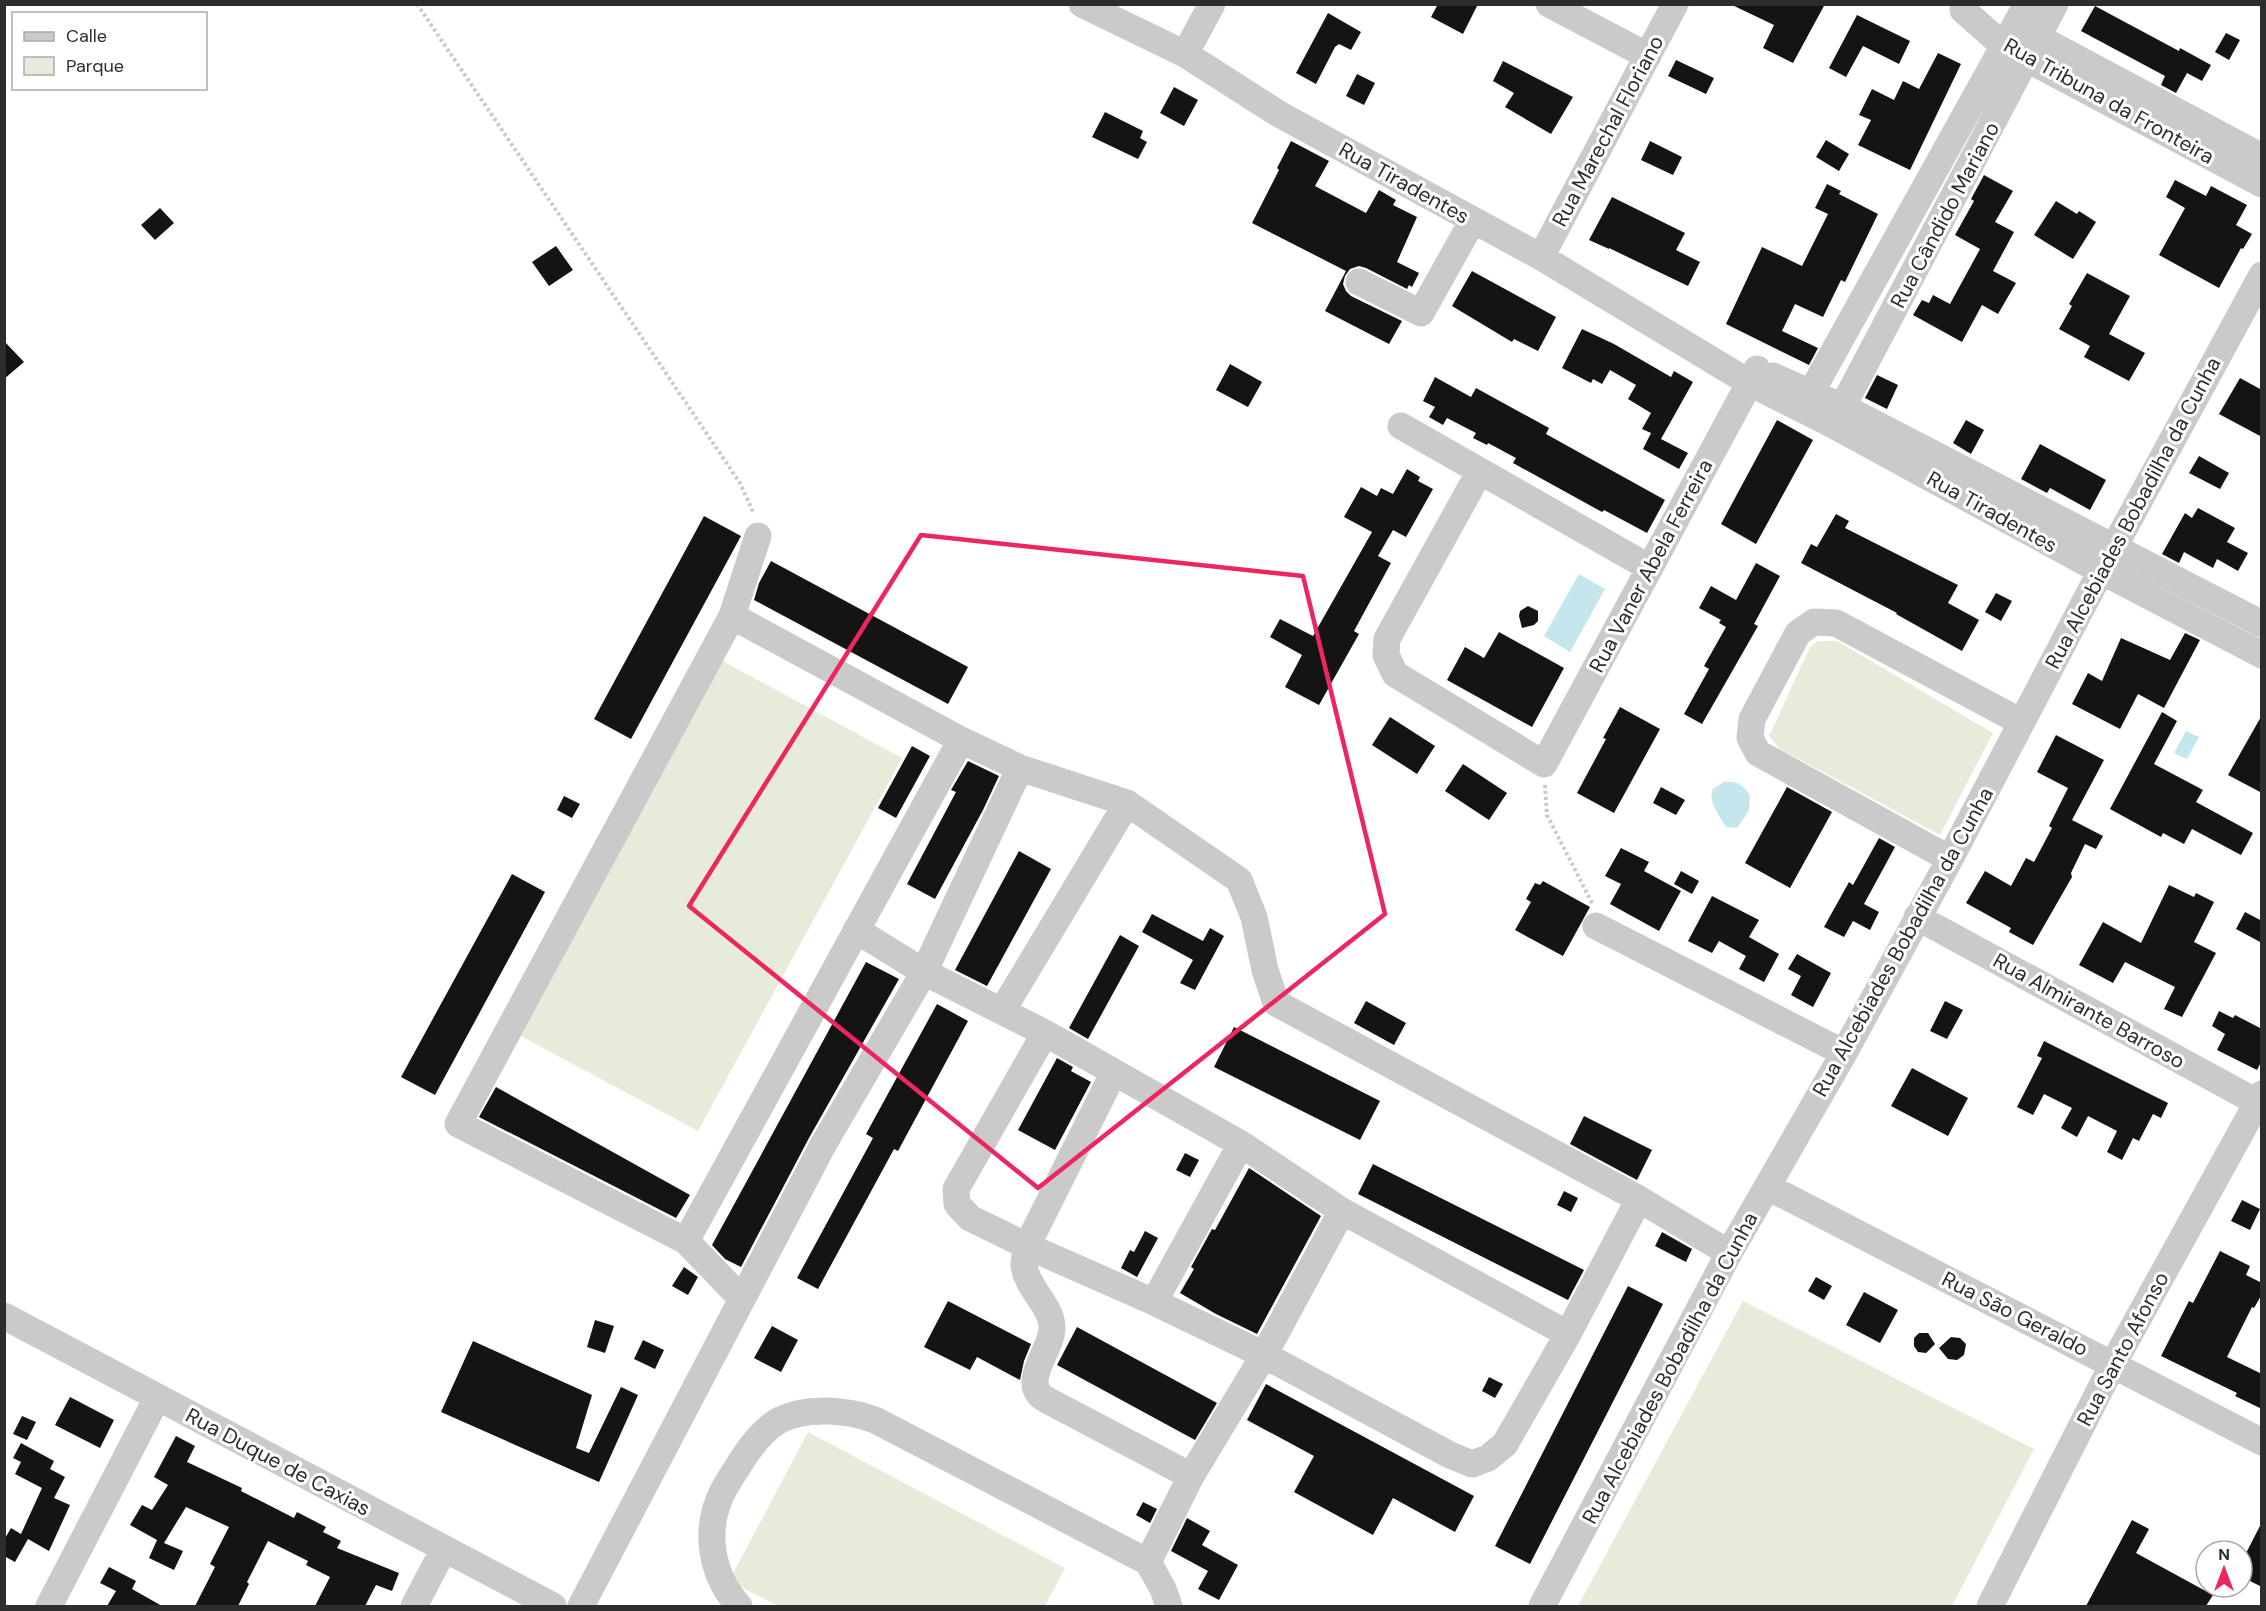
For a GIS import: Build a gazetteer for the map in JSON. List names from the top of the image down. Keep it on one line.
{"streets":{"street":["Rua Tribuna da Fronteira","Rua Marechal Floriano","Rua Tiradentes","Rua Cândido Mariano","Rua Alcebiades Bobadilha da Cunha","Rua Vaner Abela Ferreira","Rua Almirante Barroso","Rua São Geraldo","Rua Santo Afonso","Rua Duque de Caxias"]},"crossings":[["Rua Tribuna da Fronteira","Rua Cândido Mariano"],["Rua Marechal Floriano","Rua Tiradentes"],["Rua Tiradentes","Rua Cândido Mariano"],["Rua Tiradentes","Rua Alcebiades Bobadilha da Cunha"],["Rua Tiradentes","Rua Vaner Abela Ferreira"],["Rua Alcebiades Bobadilha da Cunha","Rua Almirante Barroso"],["Rua Alcebiades Bobadilha da Cunha","Rua São Geraldo"],["Rua Almirante Barroso","Rua Santo Afonso"],["Rua São Geraldo","Rua Santo Afonso"]],"legend":["Calle","Parque"],"north":"top"}
